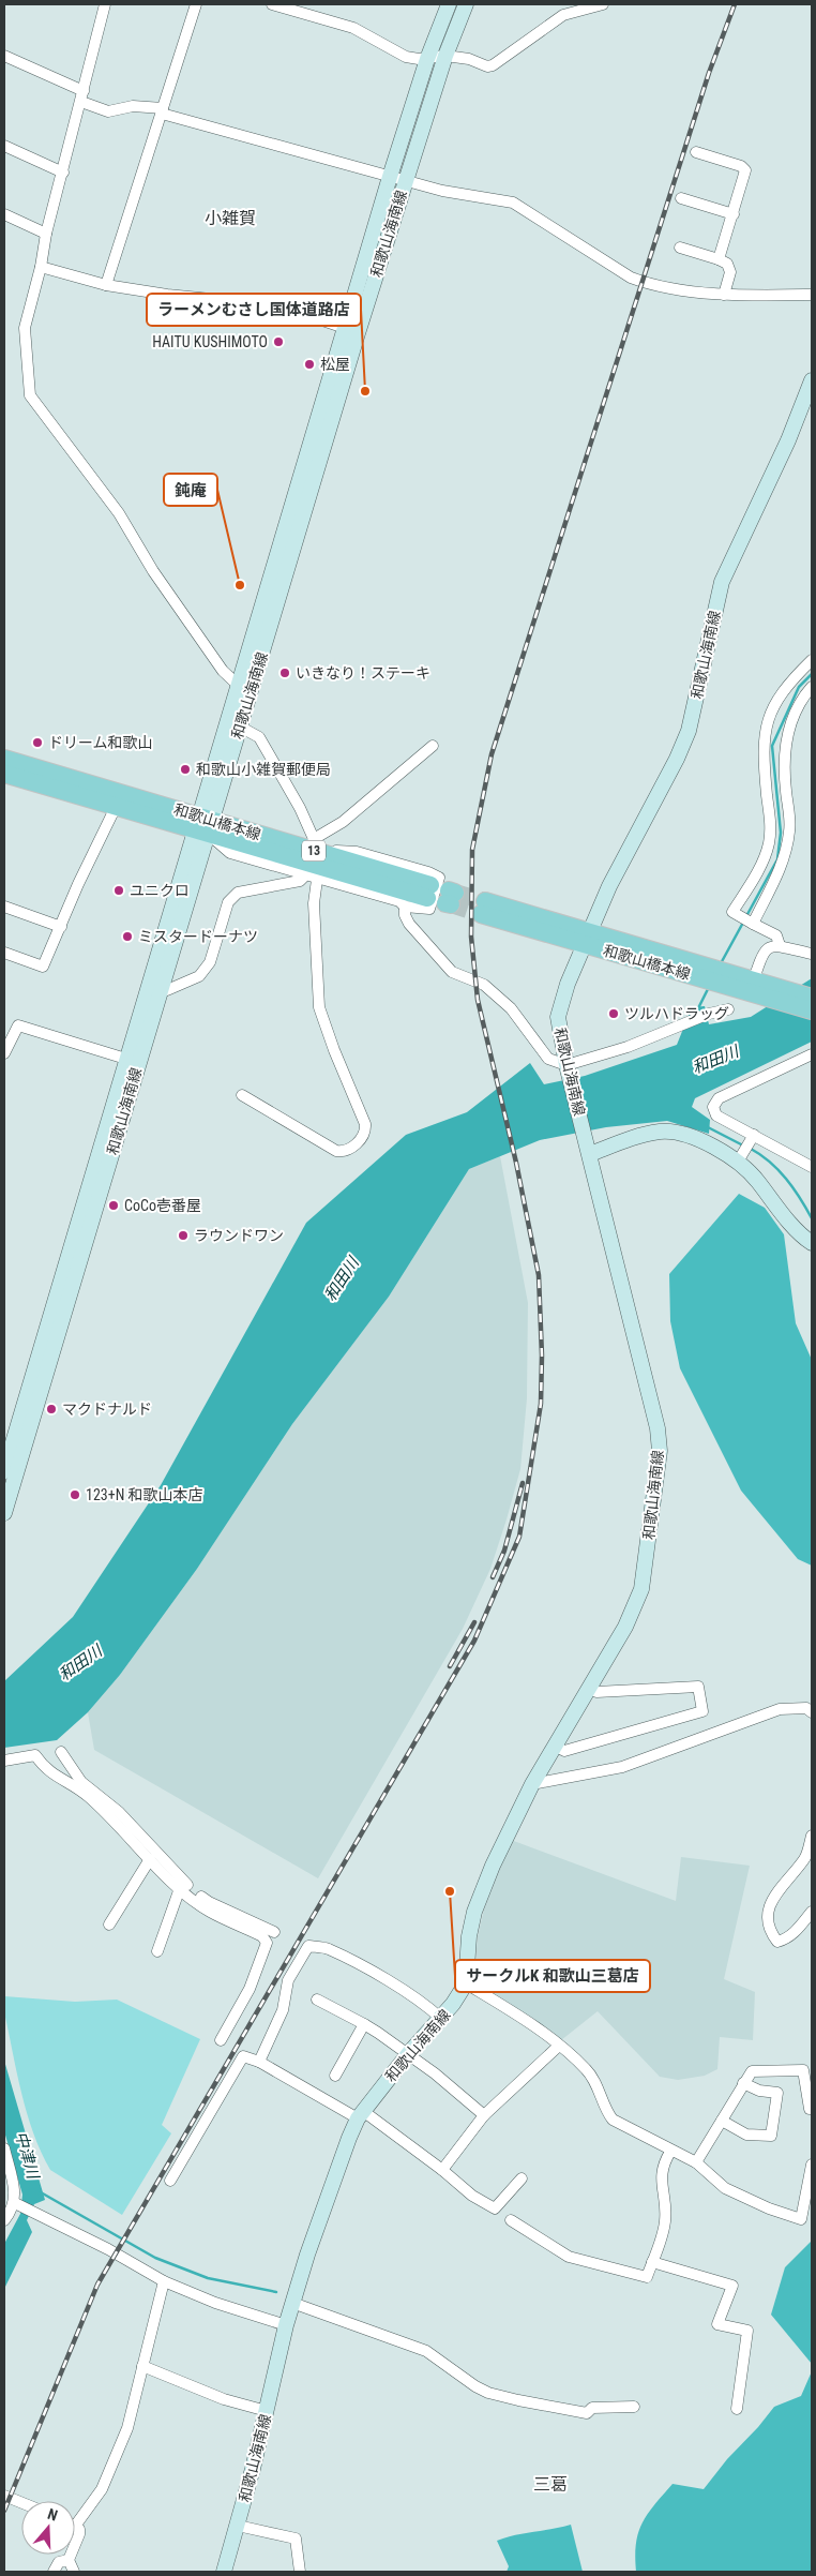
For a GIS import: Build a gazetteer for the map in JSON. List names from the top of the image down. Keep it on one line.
{"streets":{"main road":["和歌山海南線","和歌山橋本線","13"]},"crossings":[["和歌山海南線","和歌山橋本線"]],"districts":["小雑賀","三葛"],"water":["和田川","中津川"],"places":["HAITU KUSHIMOTO","松屋","ラーメンむさし国体道路店","鈍庵","いきなり！ステーキ","ドリーム和歌山","和歌山小雑賀郵便局","ユニクロ","ミスタードーナツ","ツルハドラッグ","CoCo壱番屋","ラウンドワン","マクドナルド","123+N 和歌山本店","サークルK 和歌山三葛店"],"north":"top"}
